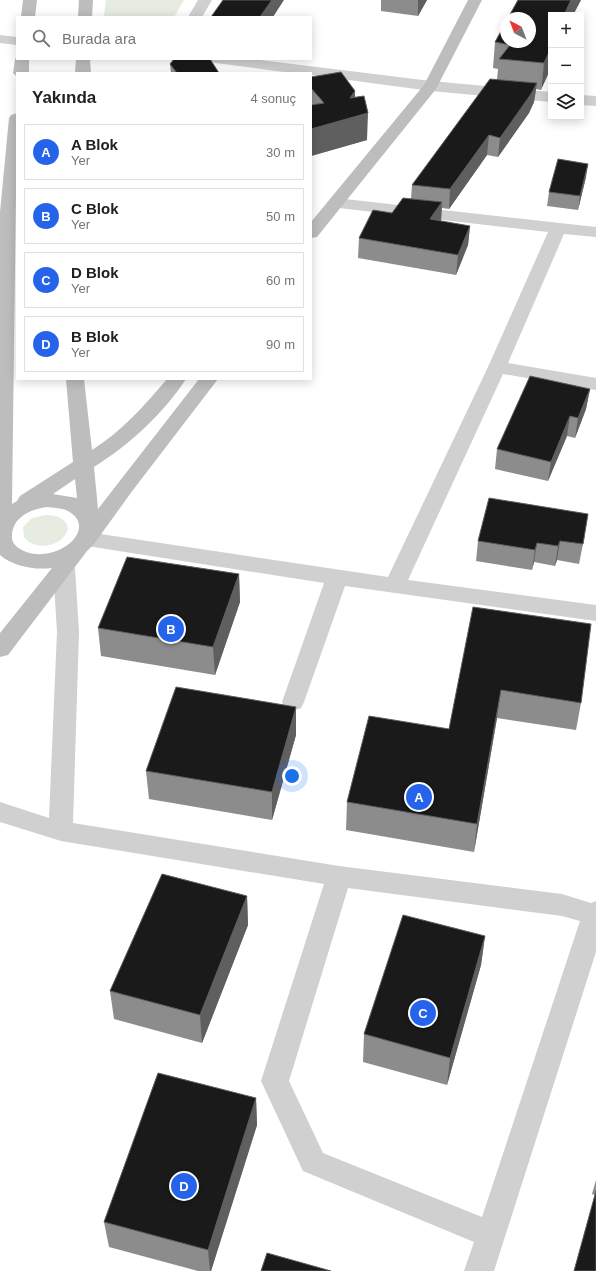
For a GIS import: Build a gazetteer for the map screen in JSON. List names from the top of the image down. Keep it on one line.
{"north":"top left","page":{"map_buttons":["+","−"],"search":"Burada ara","heading":["Yakında","4 sonuç"],"list":[{"mark":"A","name":"A Blok","note":"Yer","value":"30 m"},{"mark":"B","name":"C Blok","note":"Yer","value":"50 m"},{"mark":"C","name":"D Blok","note":"Yer","value":"60 m"},{"mark":"D","name":"B Blok","note":"Yer","value":"90 m"}],"pins":["B","A","C","D"]}}
